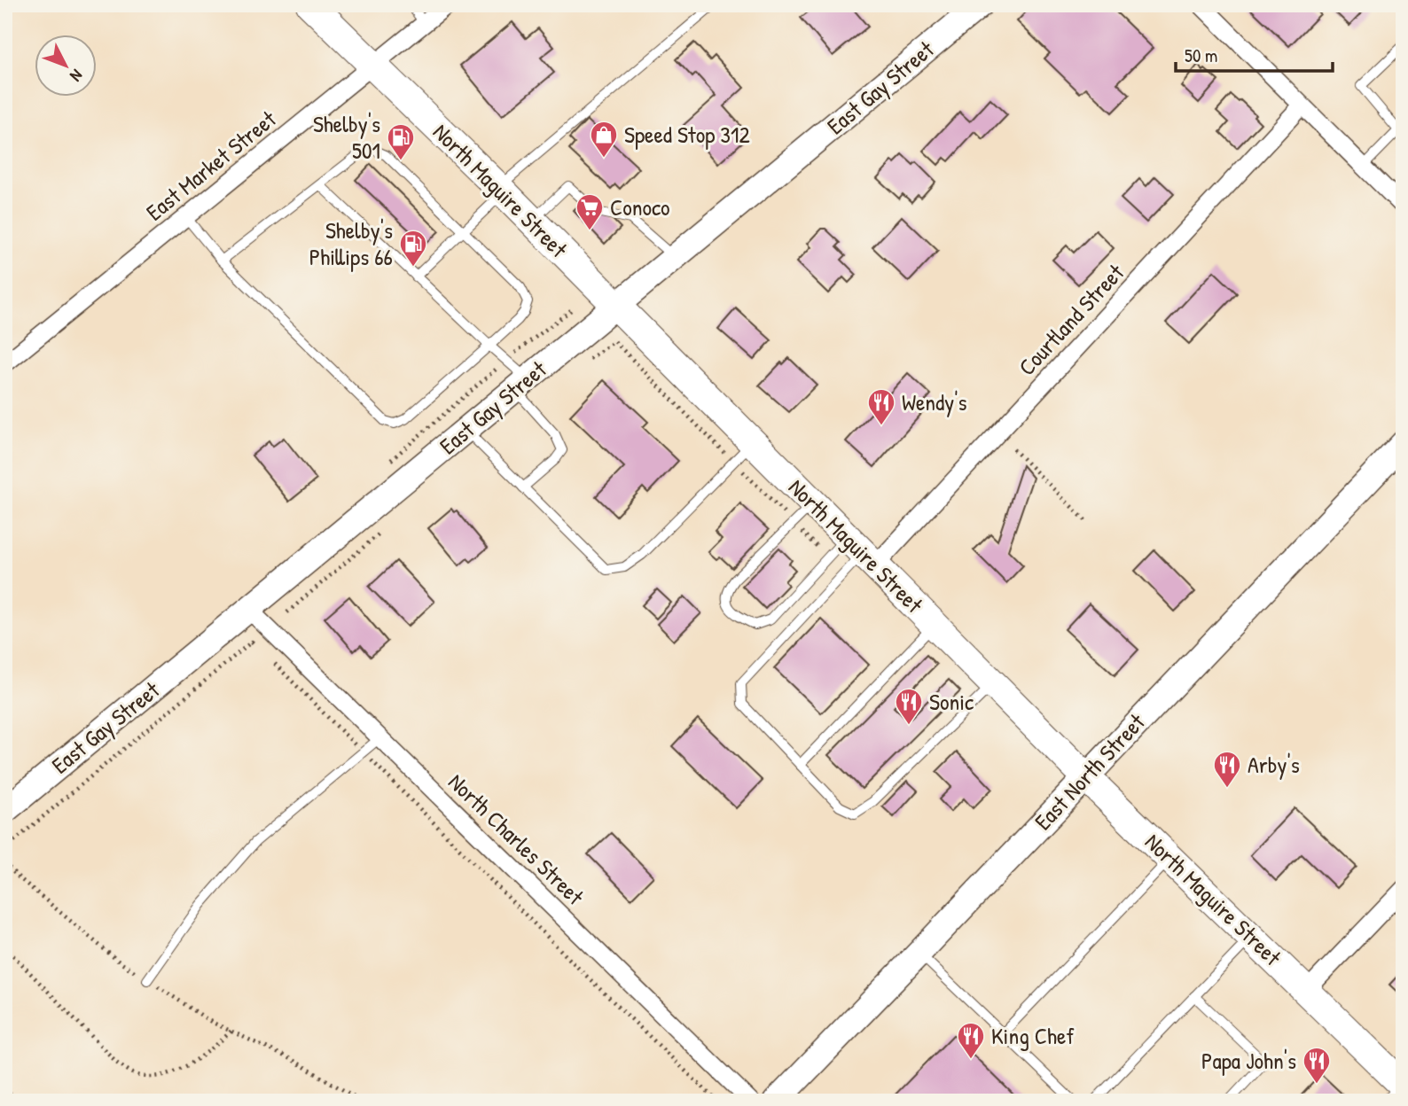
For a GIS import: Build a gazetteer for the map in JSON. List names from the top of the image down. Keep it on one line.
{"streets":{"main road":["East Gay Street","North Maguire Street","East North Street"],"street":["East Market Street","Courtland Street","North Charles Street"]},"crossings":[["East Gay Street","North Maguire Street"],["East Gay Street","North Charles Street"],["East Market Street","North Maguire Street"],["North Maguire Street","Courtland Street"],["North Maguire Street","East North Street"]],"places":{"shop":["Speed Stop 312"],"fuel station":["Shelby's 501","Shelby's Phillips 66"],"supermarket":["Conoco"],"restaurant":["Wendy's","Sonic","Arby's","King Chef","Papa John's"]},"scale_bar":"50 m","north":"bottom right"}
